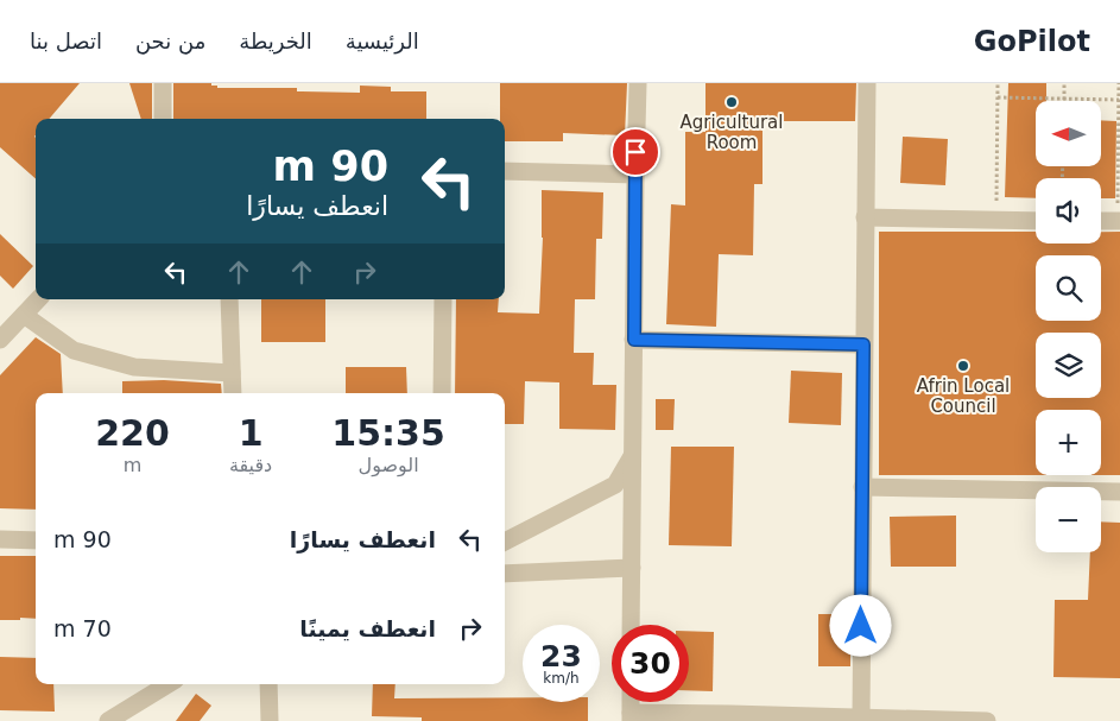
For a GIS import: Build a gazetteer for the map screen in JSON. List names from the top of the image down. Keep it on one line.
{"places":["Agricultural Room","Afrin Local Council"],"north":"left","page":{"header":"GoPilot","nav":["الرئيسية","الخريطة","من نحن","اتصل بنا"],"map_buttons":["+","−"],"turn":["90 m","انعطف يسارًا"],"eta":["15:35","الوصول","1","دقيقة","220","m"],"list":[{"name":"انعطف يسارًا","value":"90 m"},{"name":"انعطف يمينًا","value":"70 m"}],"speed":"23 km/h","limit":"30"}}
